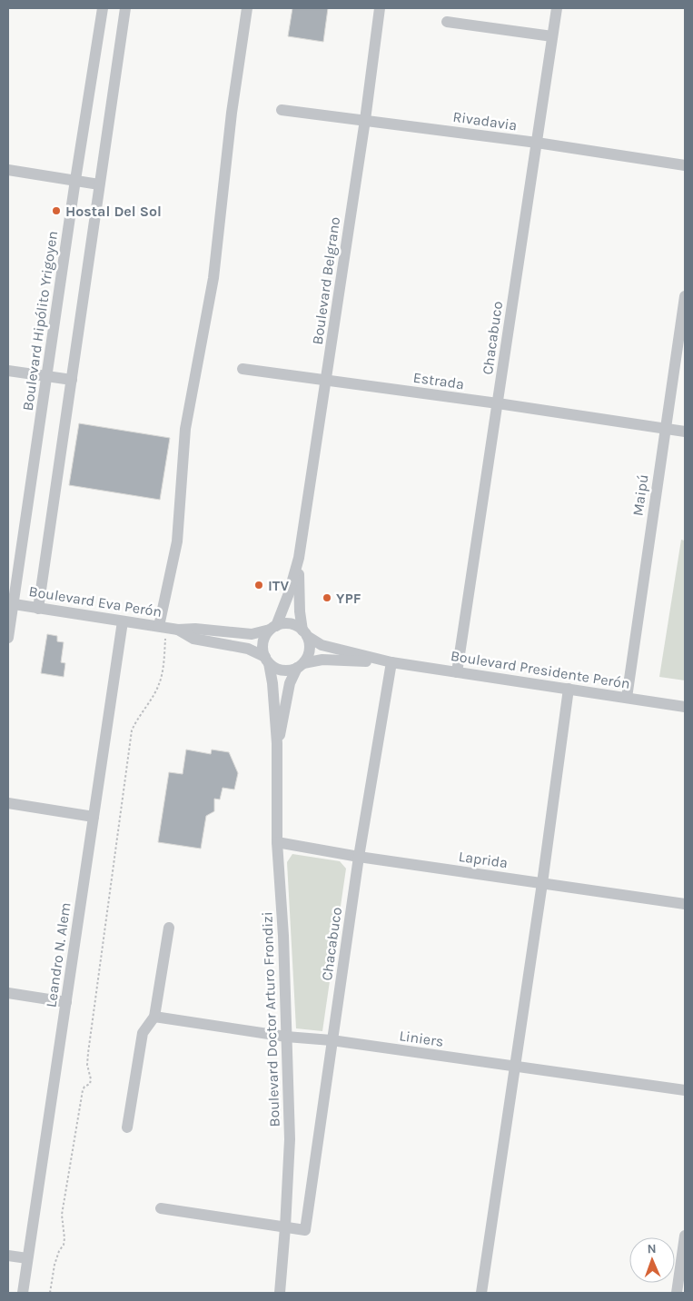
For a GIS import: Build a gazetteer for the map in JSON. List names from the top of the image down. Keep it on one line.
{"streets":{"street":["Rivadavia","Boulevard Belgrano","Boulevard Hipólito Yrigoyen","Chacabuco","Estrada","Maipú","Boulevard Eva Perón","Boulevard Presidente Perón","Laprida","Leandro N. Alem","Boulevard Doctor Arturo Frondizi","Liniers"]},"crossings":[["Rivadavia","Boulevard Belgrano"],["Rivadavia","Chacabuco"],["Boulevard Belgrano","Estrada"],["Boulevard Belgrano","Boulevard Presidente Perón"],["Boulevard Belgrano","Boulevard Doctor Arturo Frondizi"],["Boulevard Hipólito Yrigoyen","Boulevard Eva Perón"],["Chacabuco","Estrada"],["Chacabuco","Boulevard Presidente Perón"],["Chacabuco","Laprida"],["Chacabuco","Boulevard Doctor Arturo Frondizi"],["Chacabuco","Liniers"],["Estrada","Maipú"],["Maipú","Boulevard Presidente Perón"],["Boulevard Eva Perón","Boulevard Presidente Perón"],["Boulevard Eva Perón","Leandro N. Alem"],["Boulevard Presidente Perón","Boulevard Doctor Arturo Frondizi"],["Laprida","Boulevard Doctor Arturo Frondizi"],["Boulevard Doctor Arturo Frondizi","Liniers"]],"places":["Hostal Del Sol","ITV","YPF"],"north":"top"}
